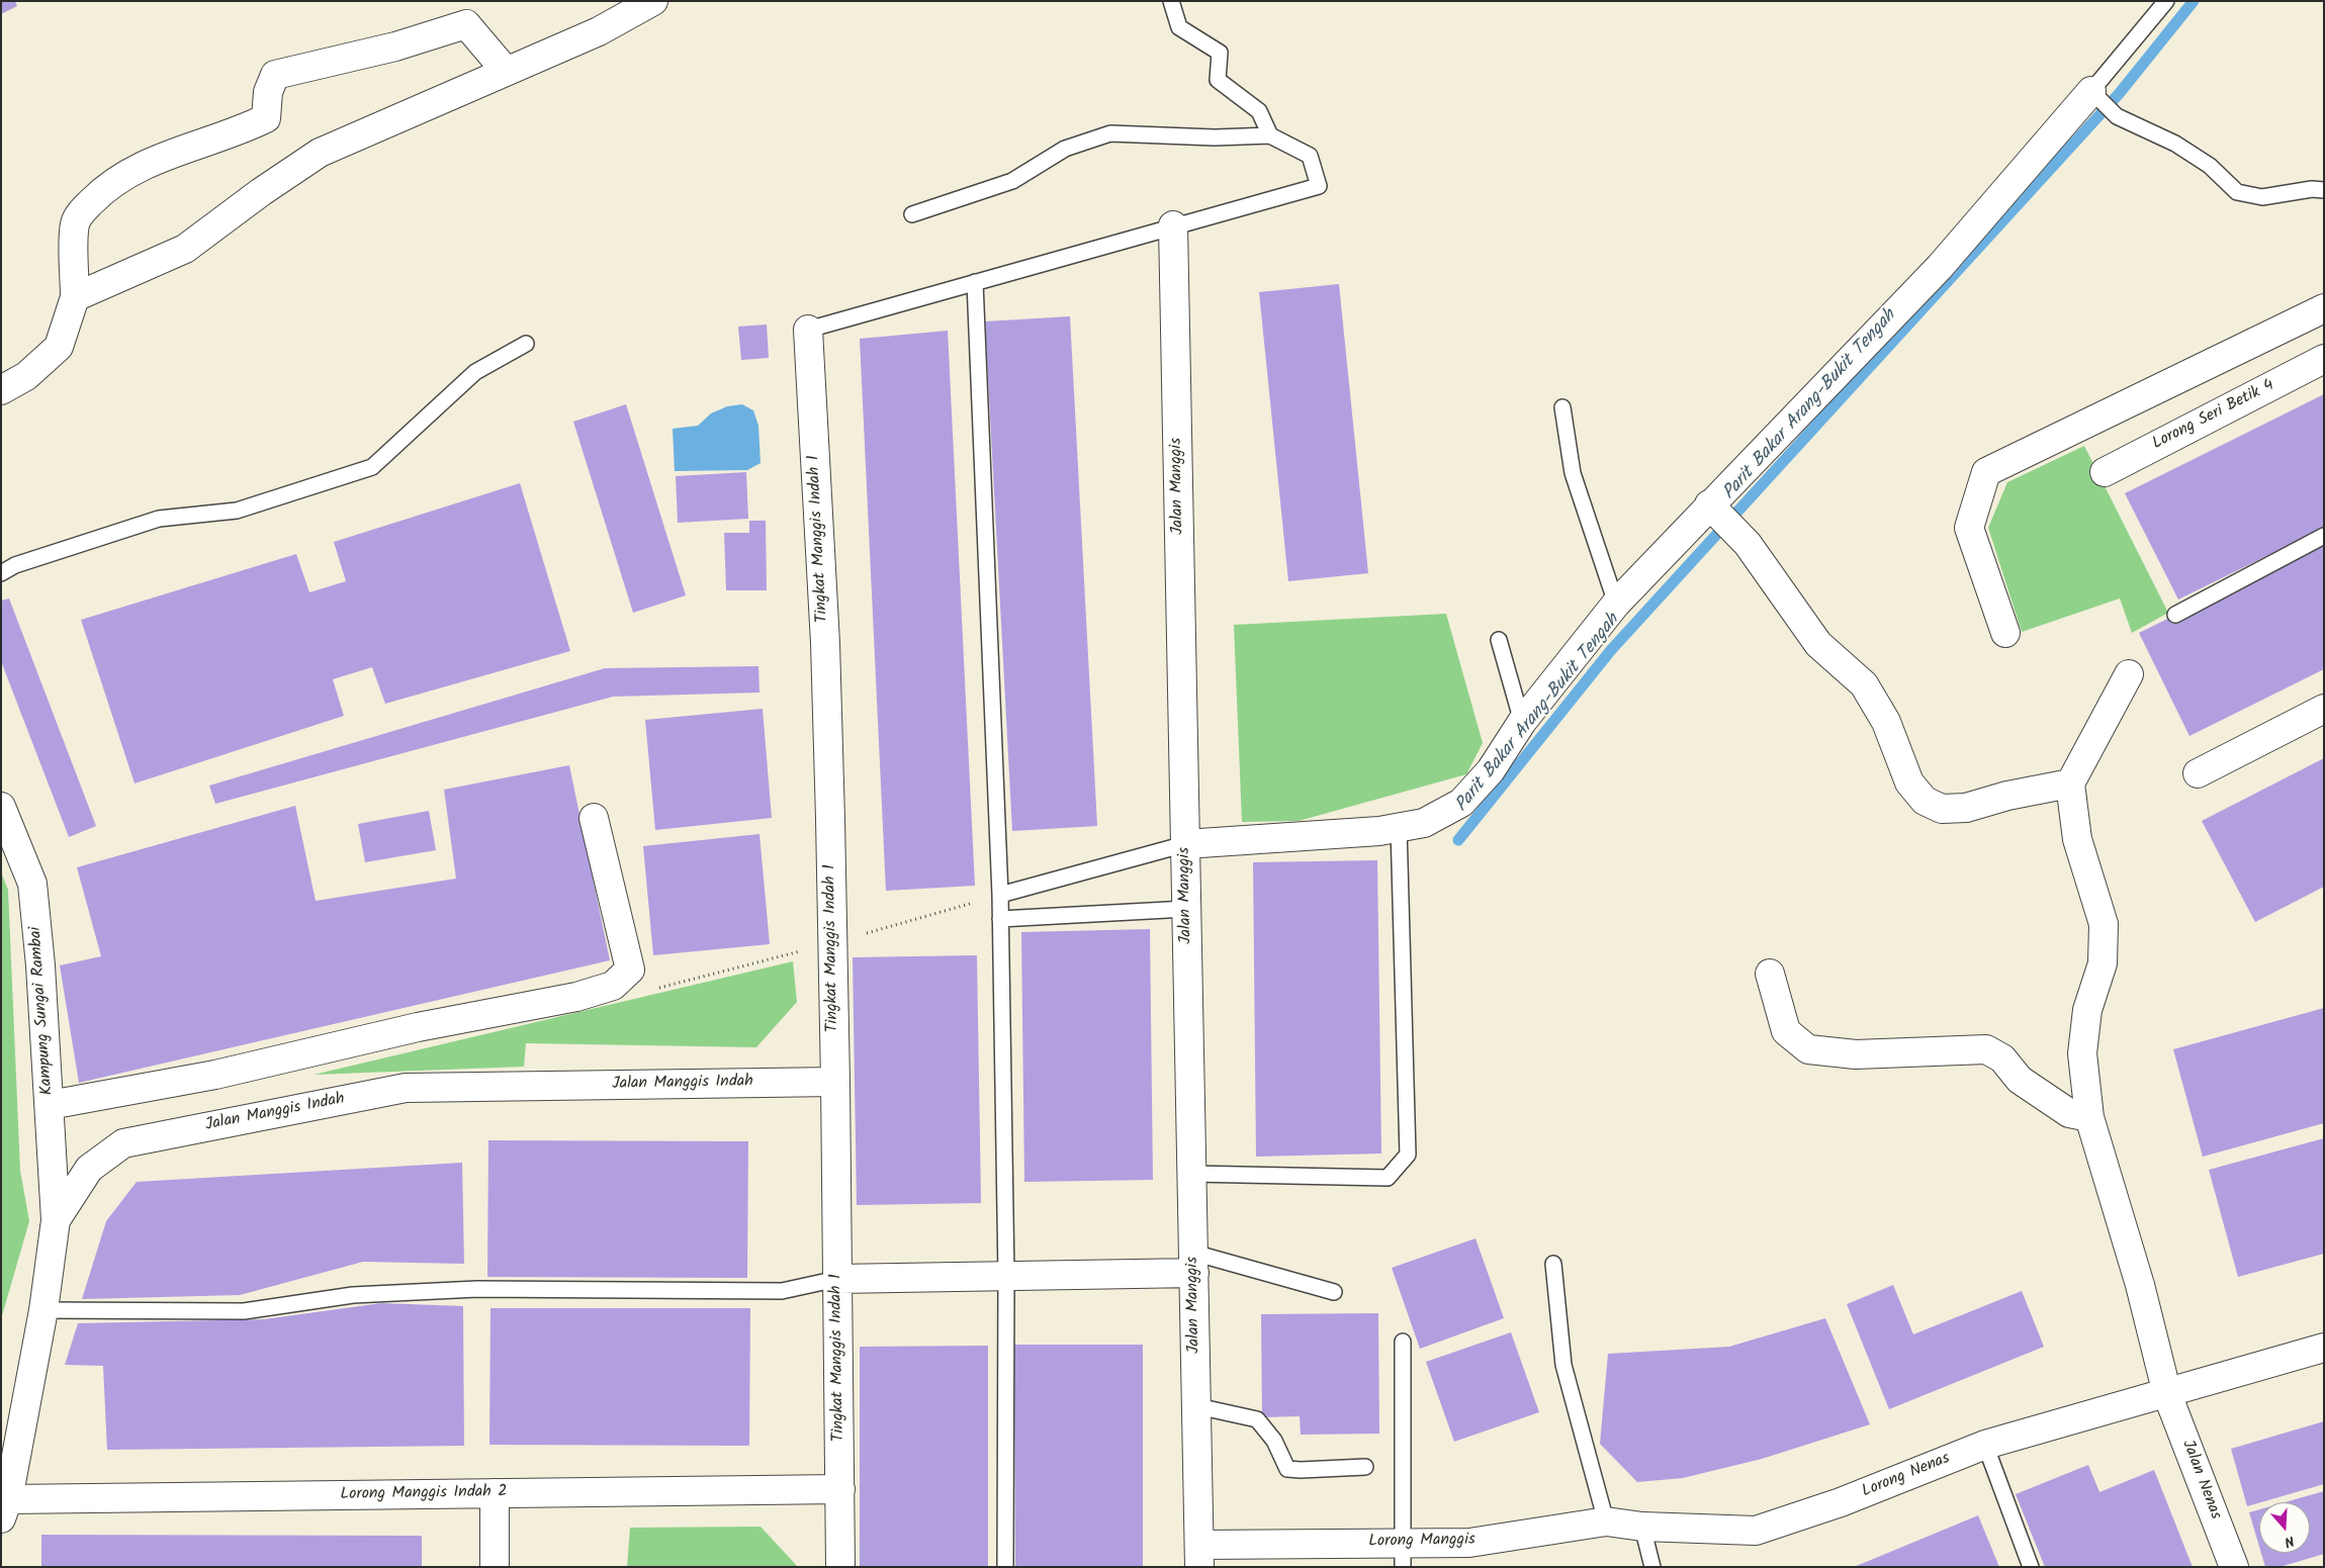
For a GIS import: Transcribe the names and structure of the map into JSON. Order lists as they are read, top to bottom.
{
  "streets": {
    "street": [
      "Lorong Seri Betik 4",
      "Jalan Manggis",
      "Tingkat Manggis Indah 1",
      "Kampung Sungai Rambai",
      "Jalan Manggis Indah",
      "Lorong Nenas",
      "Jalan Nenas",
      "Lorong Manggis Indah 2",
      "Lorong Manggis"
    ]
  },
  "crossings": [
    ["Jalan Manggis", "Lorong Manggis"],
    ["Tingkat Manggis Indah 1", "Jalan Manggis Indah"],
    ["Tingkat Manggis Indah 1", "Lorong Manggis Indah 2"],
    ["Kampung Sungai Rambai", "Jalan Manggis Indah"],
    ["Jalan Manggis Indah", "Lorong Manggis Indah 2"],
    ["Lorong Nenas", "Jalan Nenas"],
    ["Lorong Nenas", "Lorong Manggis"]
  ],
  "water": ["Parit Bakar Arang-Bukit Tengah"],
  "north": "bottom"
}
